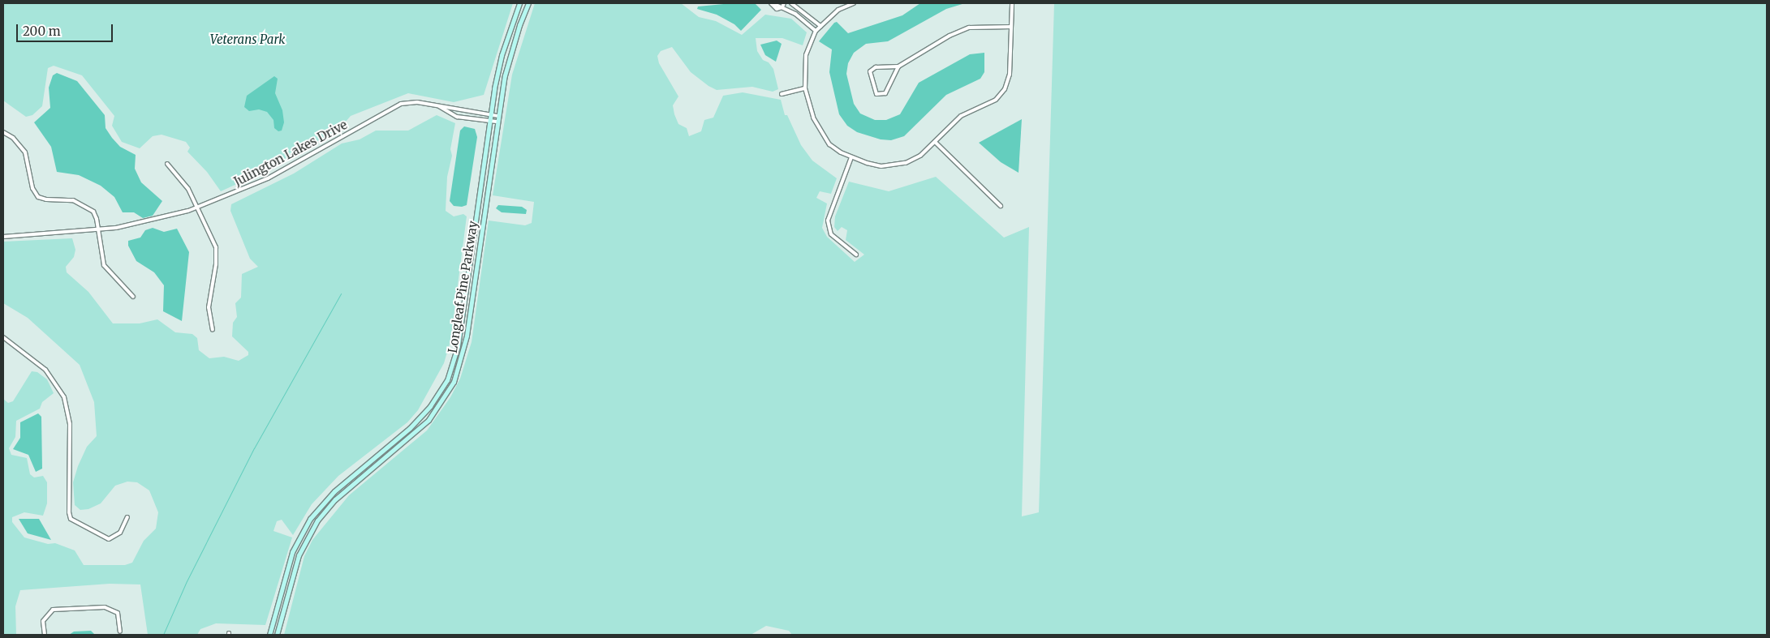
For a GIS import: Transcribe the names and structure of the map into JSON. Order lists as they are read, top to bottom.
{
  "streets": {
    "main road": ["Longleaf Pine Parkway"],
    "street": ["Julington Lakes Drive"]
  },
  "crossings": [
    ["Julington Lakes Drive", "Longleaf Pine Parkway"]
  ],
  "parks": ["Veterans Park"],
  "scale_bar": "200 m"
}
